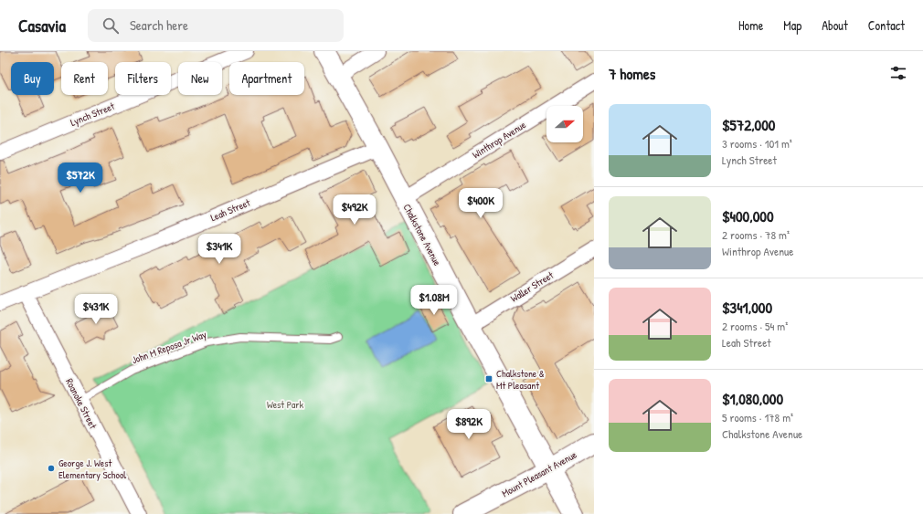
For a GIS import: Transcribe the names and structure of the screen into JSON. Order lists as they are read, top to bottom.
{
  "streets": {
    "main road": ["Chalkstone Avenue", "Mount Pleasant Avenue"],
    "street": [
      "Lynch Street",
      "Winthrop Avenue",
      "Leah Street",
      "Waller Street",
      "Roanoke Street"
    ],
    "lane": ["John M Reposa Jr Way"]
  },
  "crossings": [
    ["Winthrop Avenue", "Chalkstone Avenue"],
    ["Leah Street", "Chalkstone Avenue"],
    ["Leah Street", "Roanoke Street"],
    ["Chalkstone Avenue", "Waller Street"],
    ["Chalkstone Avenue", "Mount Pleasant Avenue"],
    ["John M Reposa Jr Way", "Roanoke Street"]
  ],
  "parks": ["West Park"],
  "places": {
    "transit": ["Chalkstone & Mt Pleasant"],
    "other": ["George J. West Elementary School"]
  },
  "north": "right",
  "page": {
    "header": "Casavia",
    "search": "Search here",
    "nav": [
      "Home",
      "Map",
      "About",
      "Contact"
    ],
    "heading": "7 homes",
    "chip": [
      "Buy",
      "Rent",
      "Filters",
      "New",
      "Apartment"
    ],
    "list": [
      {
        "name": "$572,000",
        "note": "3 rooms · 101 m² · Lynch Street"
      },
      {
        "name": "$400,000",
        "note": "2 rooms · 78 m² · Winthrop Avenue"
      },
      {
        "name": "$341,000",
        "note": "2 rooms · 54 m² · Leah Street"
      },
      {
        "name": "$1,080,000",
        "note": "5 rooms · 178 m² · Chalkstone Avenue"
      }
    ],
    "price": [
      "$572K",
      "$400K",
      "$492K",
      "$341K",
      "$1.08M",
      "$431K",
      "$892K"
    ]
  }
}
